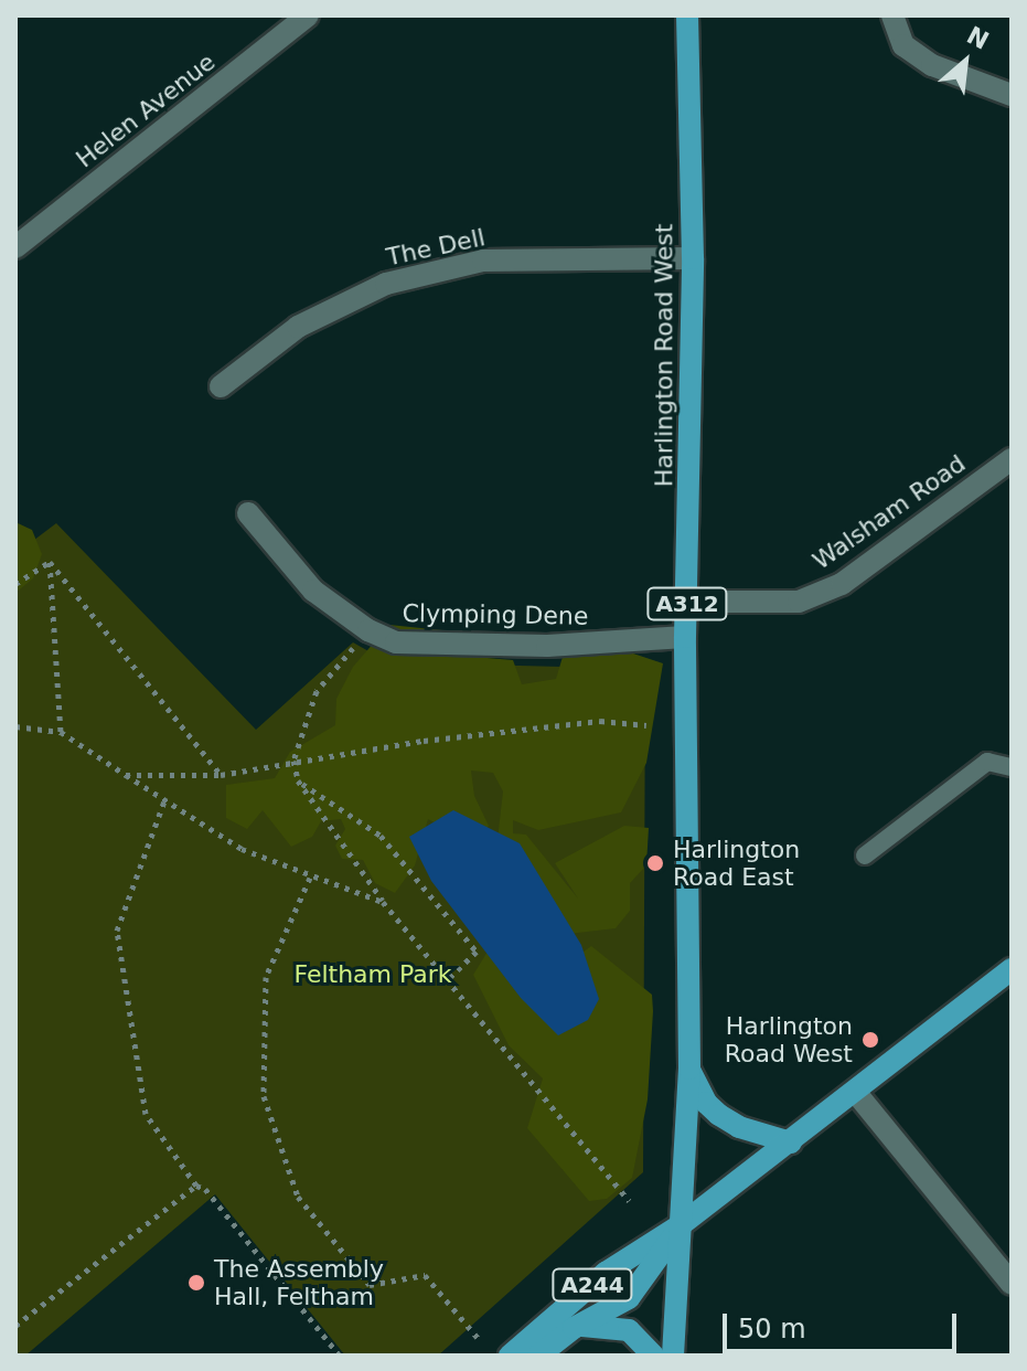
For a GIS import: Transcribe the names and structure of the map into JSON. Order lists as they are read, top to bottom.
{
  "streets": {
    "main road": ["Harlington Road West", "A312", "A244"],
    "street": [
      "Helen Avenue",
      "The Dell",
      "Walsham Road",
      "Clymping Dene"
    ]
  },
  "crossings": [
    ["The Dell", "Harlington Road West"],
    ["Harlington Road West", "Walsham Road"],
    ["Harlington Road West", "A312"],
    ["Harlington Road West", "Clymping Dene"],
    ["Harlington Road West", "A244"],
    ["A312", "A244"]
  ],
  "parks": ["Feltham Park"],
  "places": ["Harlington Road East", "Harlington Road West", "The Assembly Hall, Feltham"],
  "scale_bar": "50 m",
  "north": "top right"
}
